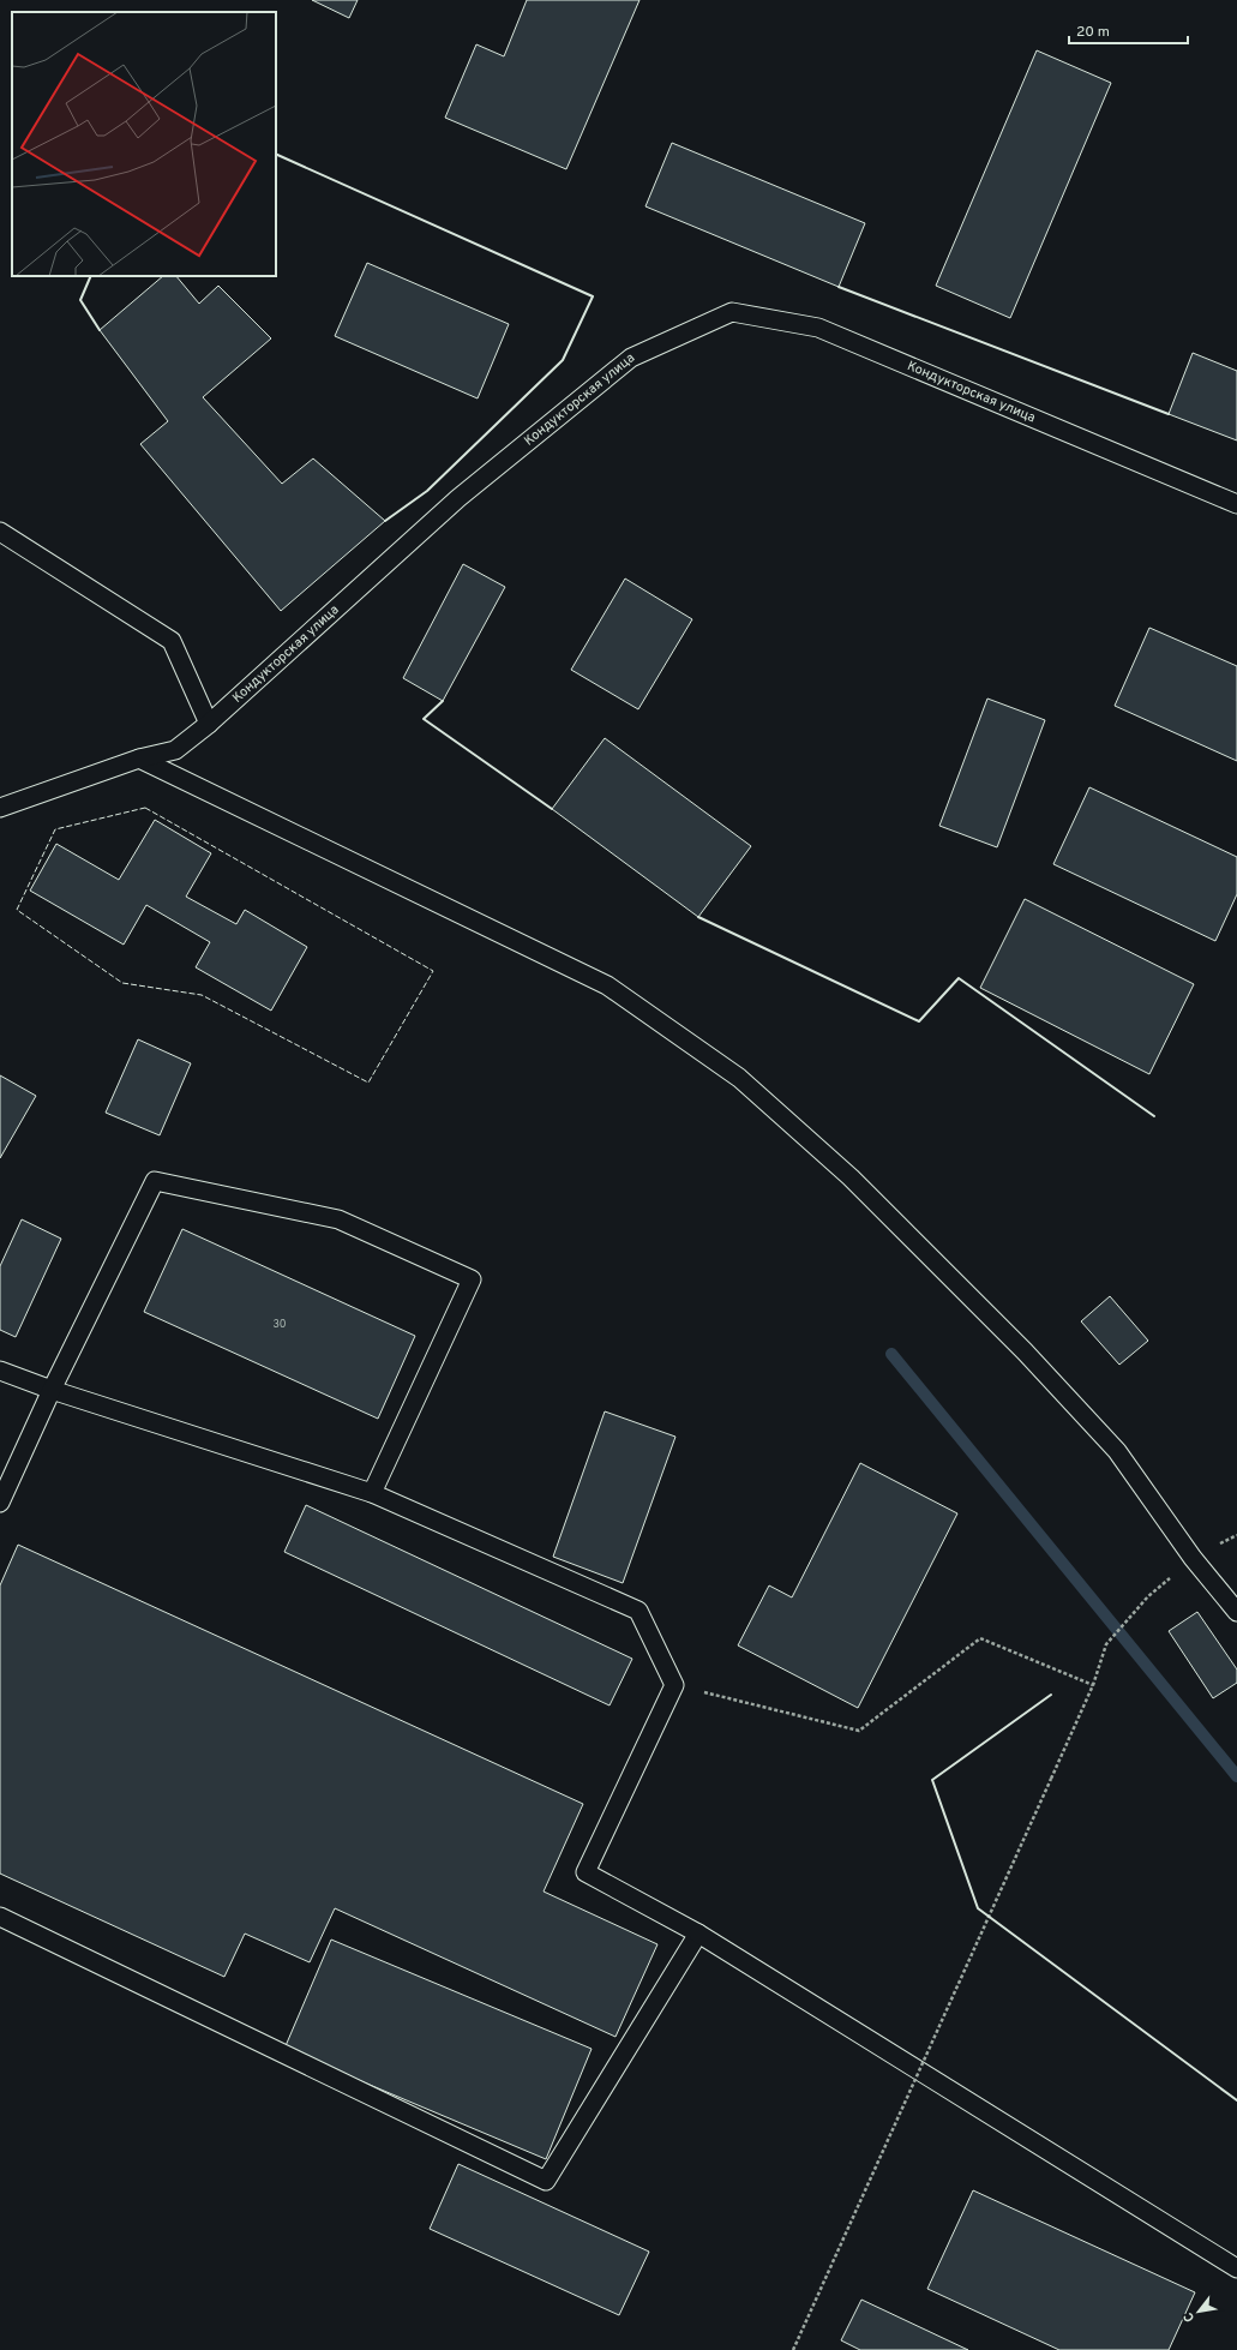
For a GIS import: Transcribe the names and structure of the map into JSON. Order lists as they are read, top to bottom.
{
  "streets": {
    "lane": ["Кондукторская улица"]
  },
  "house_numbers": ["30"],
  "scale_bar": "20 m",
  "north": "bottom left"
}
